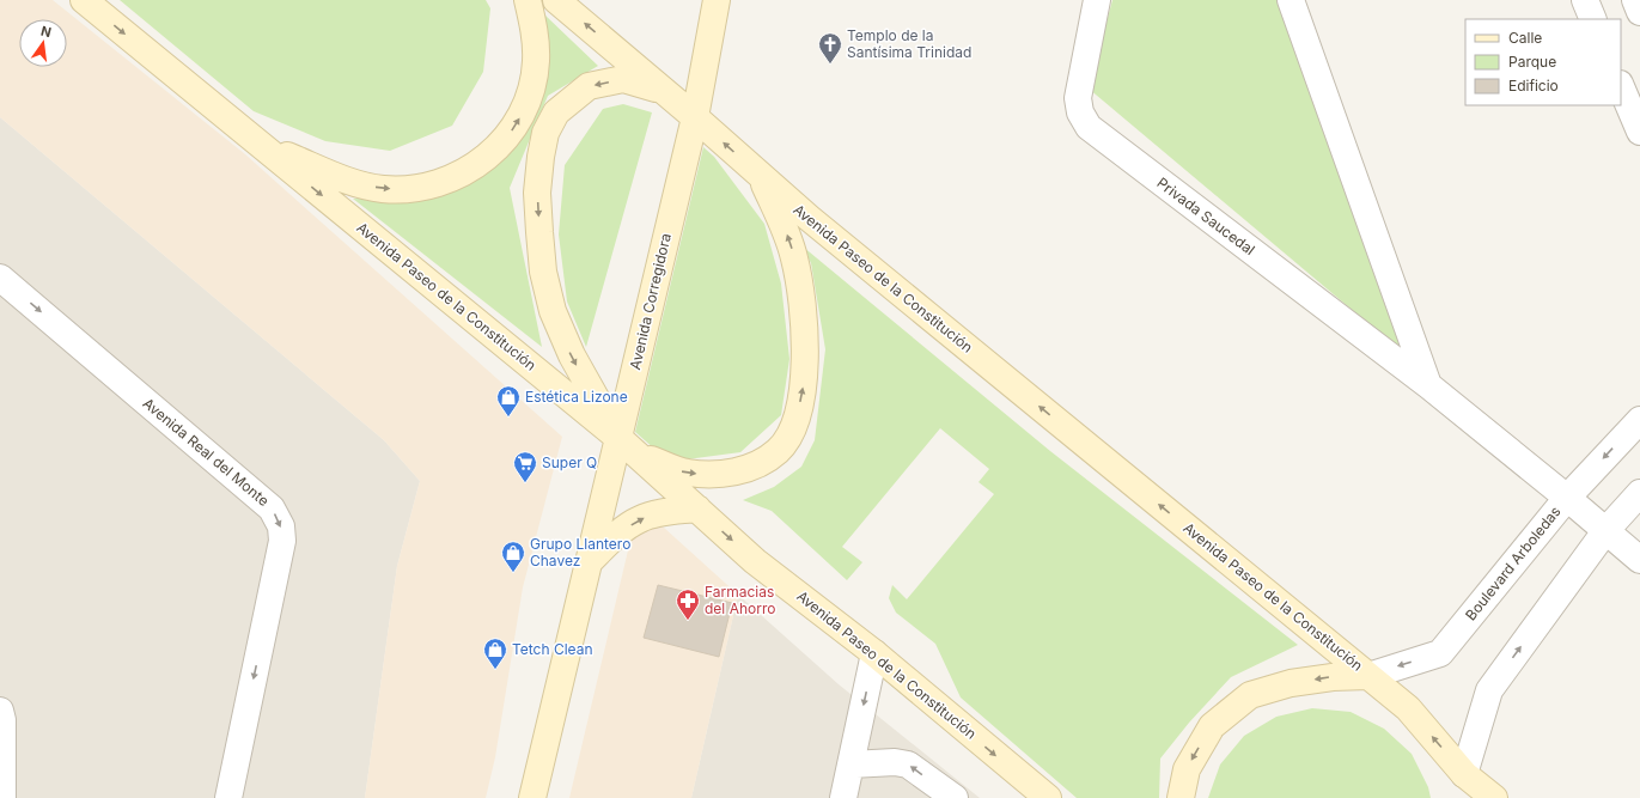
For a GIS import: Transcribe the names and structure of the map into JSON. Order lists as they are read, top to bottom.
{
  "streets": {
    "street": [
      "Privada Saucedal",
      "Avenida Paseo de la Constitución",
      "Avenida Corregidora",
      "Avenida Real del Monte",
      "Boulevard Arboledas"
    ]
  },
  "crossings": [
    ["Privada Saucedal", "Boulevard Arboledas"],
    ["Avenida Paseo de la Constitución", "Avenida Corregidora"],
    ["Avenida Paseo de la Constitución", "Boulevard Arboledas"]
  ],
  "one_way": ["Avenida Real del Monte"],
  "places": {
    "church": ["Templo de la Santísima Trinidad"],
    "shop": ["Estética Lizone", "Grupo Llantero Chavez", "Tetch Clean"],
    "supermarket": ["Super Q"],
    "pharmacy": ["Farmacias del Ahorro"]
  },
  "legend": ["Calle", "Parque", "Edificio"],
  "north": "top"
}
